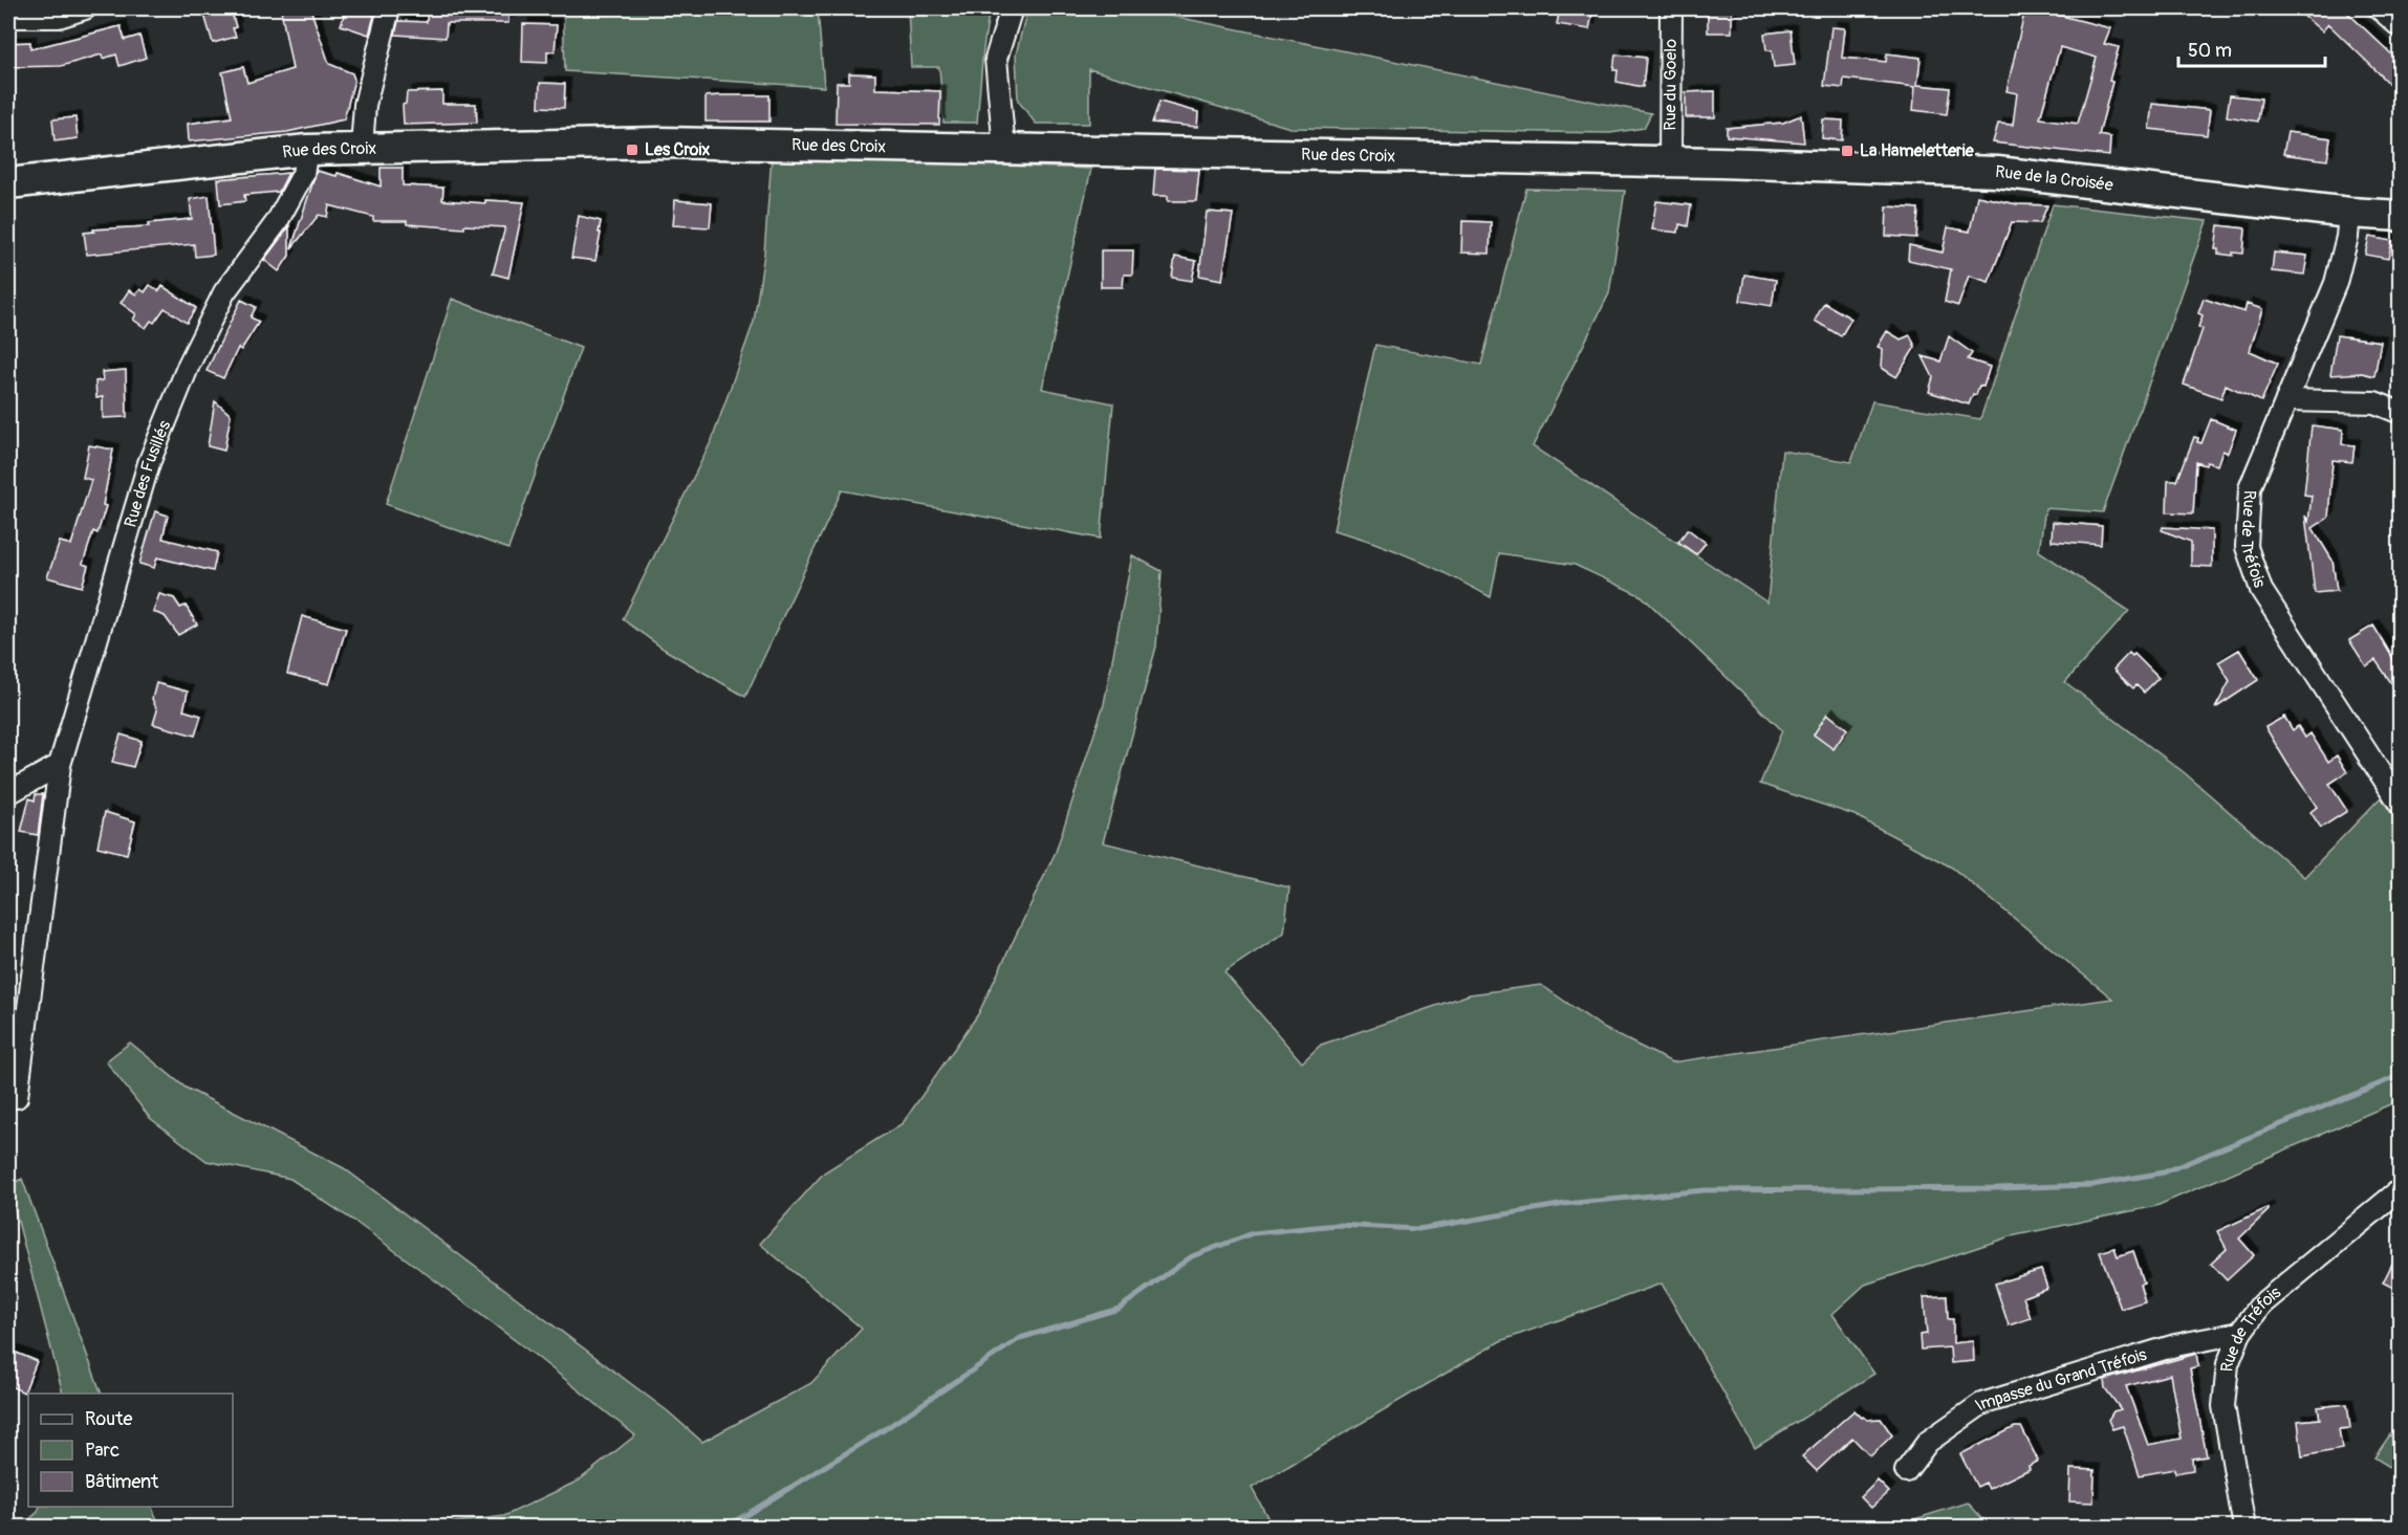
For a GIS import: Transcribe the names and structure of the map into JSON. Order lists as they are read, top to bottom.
{
  "streets": {
    "main road": ["Rue des Croix", "Rue de la Croisée"],
    "street": [
      "Rue du Goelo",
      "Rue des Fusillés",
      "Rue de Tréfois",
      "Impasse du Grand Tréfois"
    ]
  },
  "crossings": [
    ["Rue du Goelo", "Rue des Croix"],
    ["Rue du Goelo", "Rue de la Croisée"],
    ["Rue des Croix", "Rue de la Croisée"],
    ["Rue des Croix", "Rue des Fusillés"],
    ["Rue de la Croisée", "Rue de Tréfois"],
    ["Rue de Tréfois", "Impasse du Grand Tréfois"]
  ],
  "places": {
    "transit": ["Les Croix", "La Hameletterie"]
  },
  "legend": ["Route", "Parc", "Bâtiment"],
  "scale_bar": "50 m"
}
